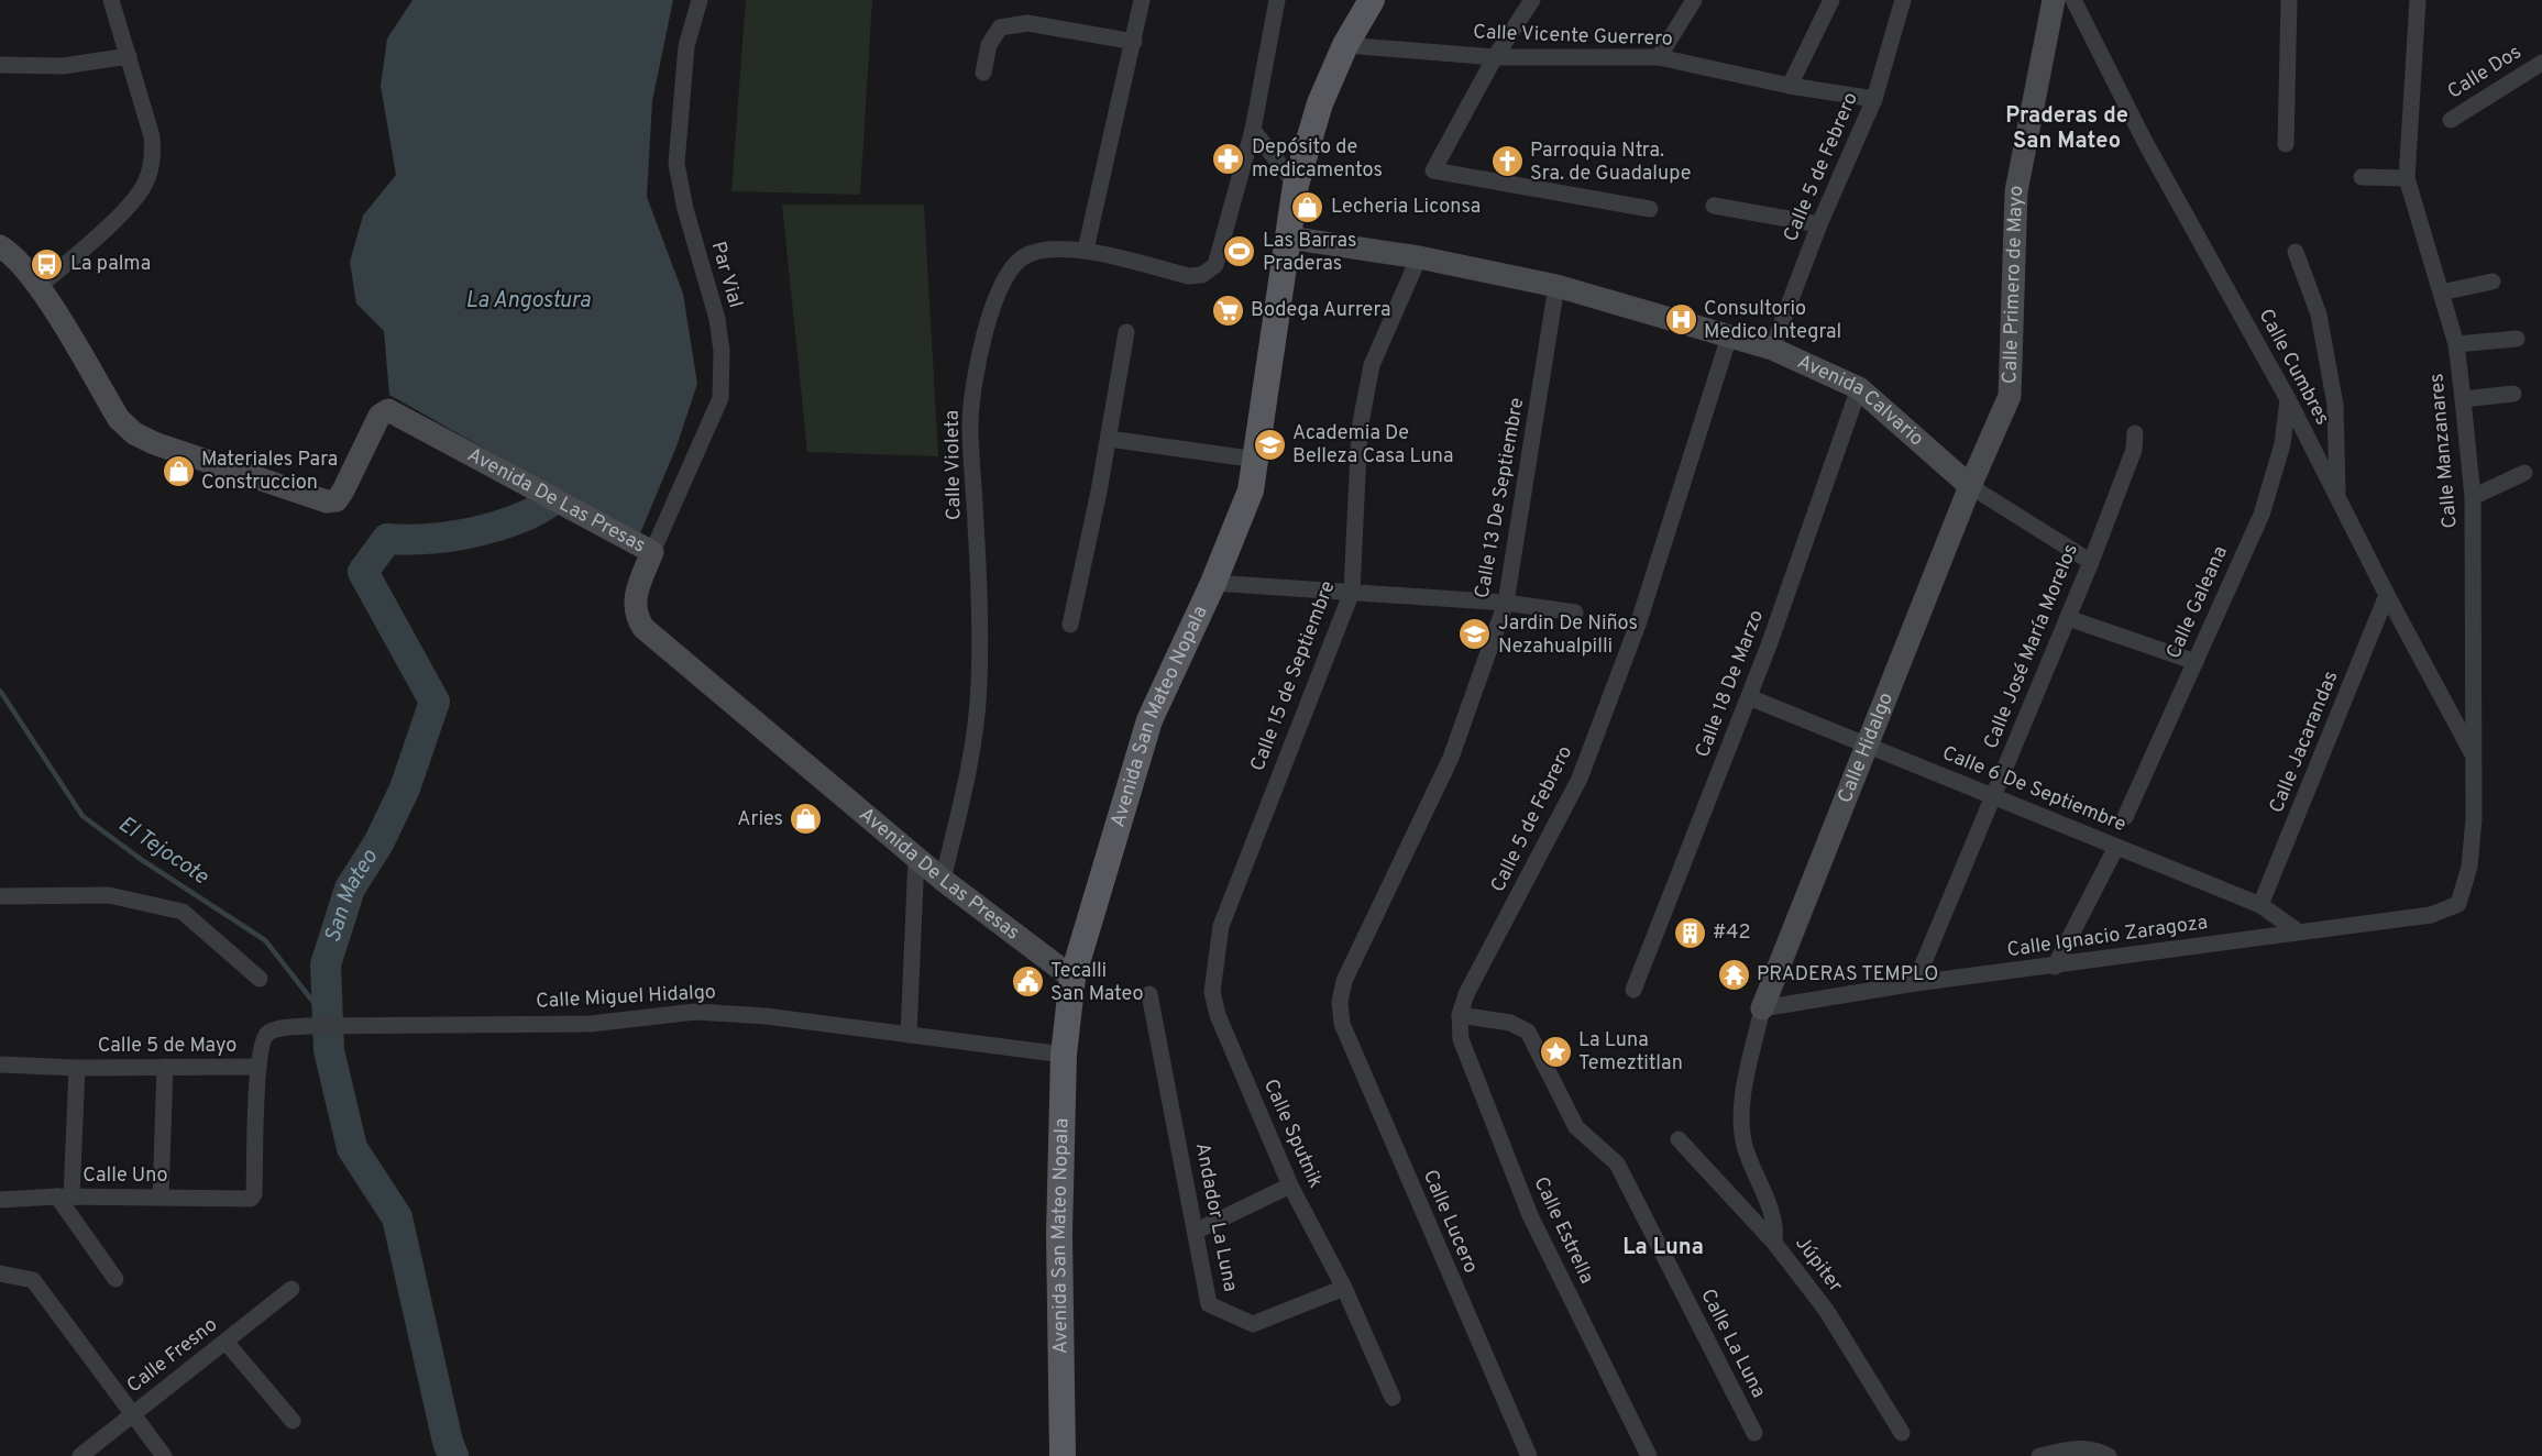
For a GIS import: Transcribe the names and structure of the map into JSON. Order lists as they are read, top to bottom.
{
  "streets": {
    "main road": ["Avenida San Mateo Nopala"],
    "street": [
      "Calle Vicente Guerrero",
      "Calle Dos",
      "Calle 5 de Febrero",
      "Par Vial",
      "Calle Primero de Mayo",
      "Calle Cumbres",
      "Avenida Calvario",
      "Calle Manzanares",
      "Calle Violeta",
      "Calle 13 De Septiembre",
      "Avenida De Las Presas",
      "Calle Galeana",
      "Calle José María Morelos",
      "Calle 15 de Septiembre",
      "Calle 18 De Marzo",
      "Calle Jacarandas",
      "Calle Hidalgo",
      "Calle 6 De Septiembre",
      "Calle Ignacio Zaragoza",
      "Calle Miguel Hidalgo",
      "Calle 5 de Mayo",
      "Calle Sputnik",
      "Calle Uno",
      "Andador La Luna",
      "Calle Lucero",
      "Calle Estrella",
      "Júpiter",
      "Calle La Luna",
      "Calle Fresno"
    ]
  },
  "crossings": [
    ["Calle Vicente Guerrero", "Calle 5 de Febrero"],
    ["Calle Vicente Guerrero", "Avenida San Mateo Nopala"],
    ["Calle 5 de Febrero", "Avenida Calvario"],
    ["Calle 5 de Febrero", "Calle Estrella"],
    ["Calle 5 de Febrero", "Calle La Luna"],
    ["Par Vial", "Avenida De Las Presas"],
    ["Calle Primero de Mayo", "Avenida Calvario"],
    ["Calle Primero de Mayo", "Calle Hidalgo"],
    ["Calle Cumbres", "Calle Manzanares"],
    ["Calle Cumbres", "Calle Galeana"],
    ["Calle Cumbres", "Calle Jacarandas"],
    ["Avenida Calvario", "Calle 13 De Septiembre"],
    ["Avenida Calvario", "Calle José María Morelos"],
    ["Avenida Calvario", "Calle 15 de Septiembre"],
    ["Avenida Calvario", "Calle 18 De Marzo"],
    ["Avenida Calvario", "Avenida San Mateo Nopala"],
    ["Avenida Calvario", "Calle Hidalgo"],
    ["Calle Manzanares", "Calle Ignacio Zaragoza"],
    ["Calle Violeta", "Avenida De Las Presas"],
    ["Calle 13 De Septiembre", "Calle Lucero"],
    ["Avenida De Las Presas", "Avenida San Mateo Nopala"],
    ["Calle José María Morelos", "Calle 6 De Septiembre"],
    ["Calle José María Morelos", "Calle Ignacio Zaragoza"],
    ["Calle 15 de Septiembre", "Calle Sputnik"],
    ["Calle 18 De Marzo", "Calle 6 De Septiembre"],
    ["Avenida San Mateo Nopala", "Calle Miguel Hidalgo"],
    ["Calle Jacarandas", "Calle 6 De Septiembre"],
    ["Calle Hidalgo", "Calle 6 De Septiembre"],
    ["Calle Hidalgo", "Calle Ignacio Zaragoza"],
    ["Calle 6 De Septiembre", "Calle Ignacio Zaragoza"],
    ["Calle Miguel Hidalgo", "Calle 5 de Mayo"],
    ["Calle 5 de Mayo", "Calle Uno"],
    ["Calle Sputnik", "Andador La Luna"],
    ["Calle Estrella", "Calle La Luna"]
  ],
  "districts": ["Praderas de San Mateo", "La Luna"],
  "water": ["La Angostura", "El Tejocote", "San Mateo"],
  "places": {
    "pharmacy": ["Depósito de medicamentos"],
    "church": ["Parroquia Ntra. Sra. de Guadalupe"],
    "shop": ["Lecheria Liconsa", "Materiales Para Construccion", "Aries"],
    "sports": ["Las Barras Praderas"],
    "bus stop": ["La palma"],
    "supermarket": ["Bodega Aurrera"],
    "hospital": ["Consultorio Medico Integral"],
    "school or university": ["Academia De Belleza Casa Luna", "Jardin De Niños Nezahualpilli"],
    "building": ["#42"],
    "temple": ["PRADERAS TEMPLO"],
    "public building": ["Tecalli San Mateo"],
    "place": ["La Luna Temeztitlan"]
  }
}
